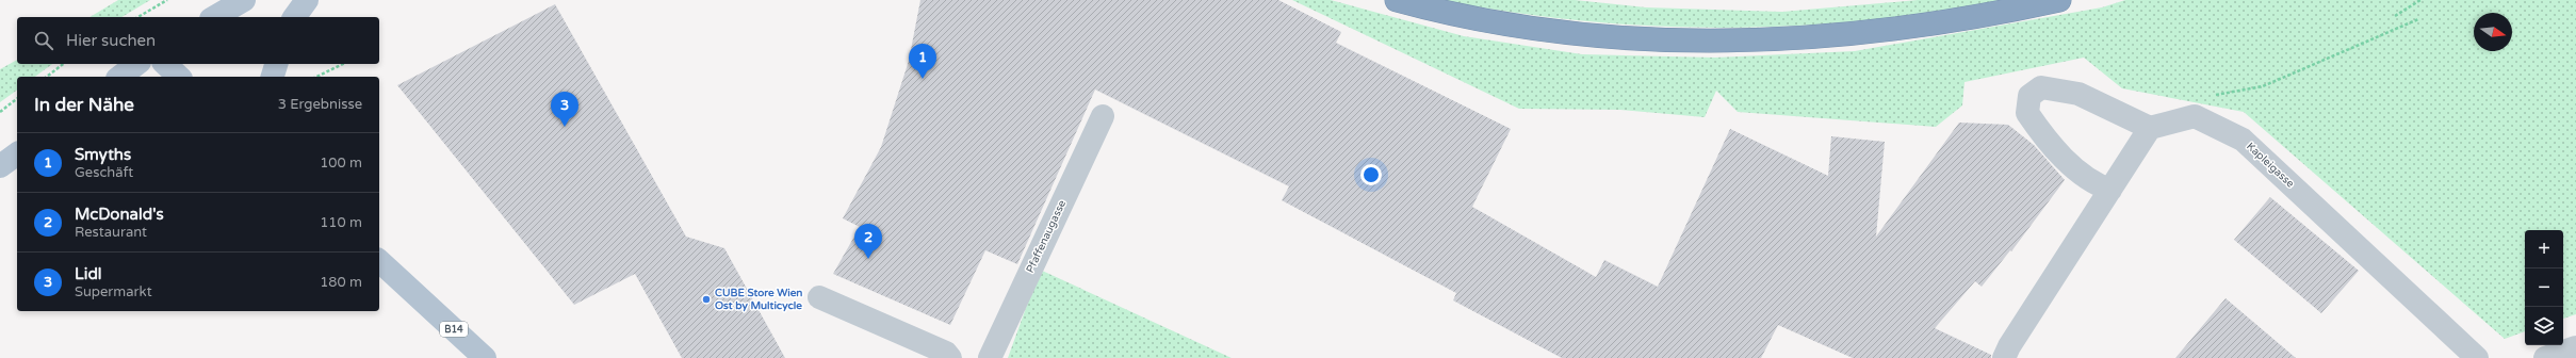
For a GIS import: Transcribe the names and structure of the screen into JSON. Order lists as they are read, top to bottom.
{
  "streets": {
    "main road": ["B14"],
    "street": ["Kapleigasse", "Pfaffenaugasse"]
  },
  "places": ["CUBE Store Wien Ost by Multicycle"],
  "north": "right",
  "page": {
    "search": "Hier suchen",
    "pins": ["1", "3", "2"],
    "heading": ["In der Nähe", "3 Ergebnisse"],
    "list": [
      {
        "mark": "1",
        "name": "Smyths",
        "note": "Geschäft",
        "value": "100 m"
      },
      {
        "mark": "2",
        "name": "McDonald's",
        "note": "Restaurant",
        "value": "110 m"
      },
      {
        "mark": "3",
        "name": "Lidl",
        "note": "Supermarkt",
        "value": "180 m"
      }
    ],
    "map_buttons": ["+", "−"]
  }
}
